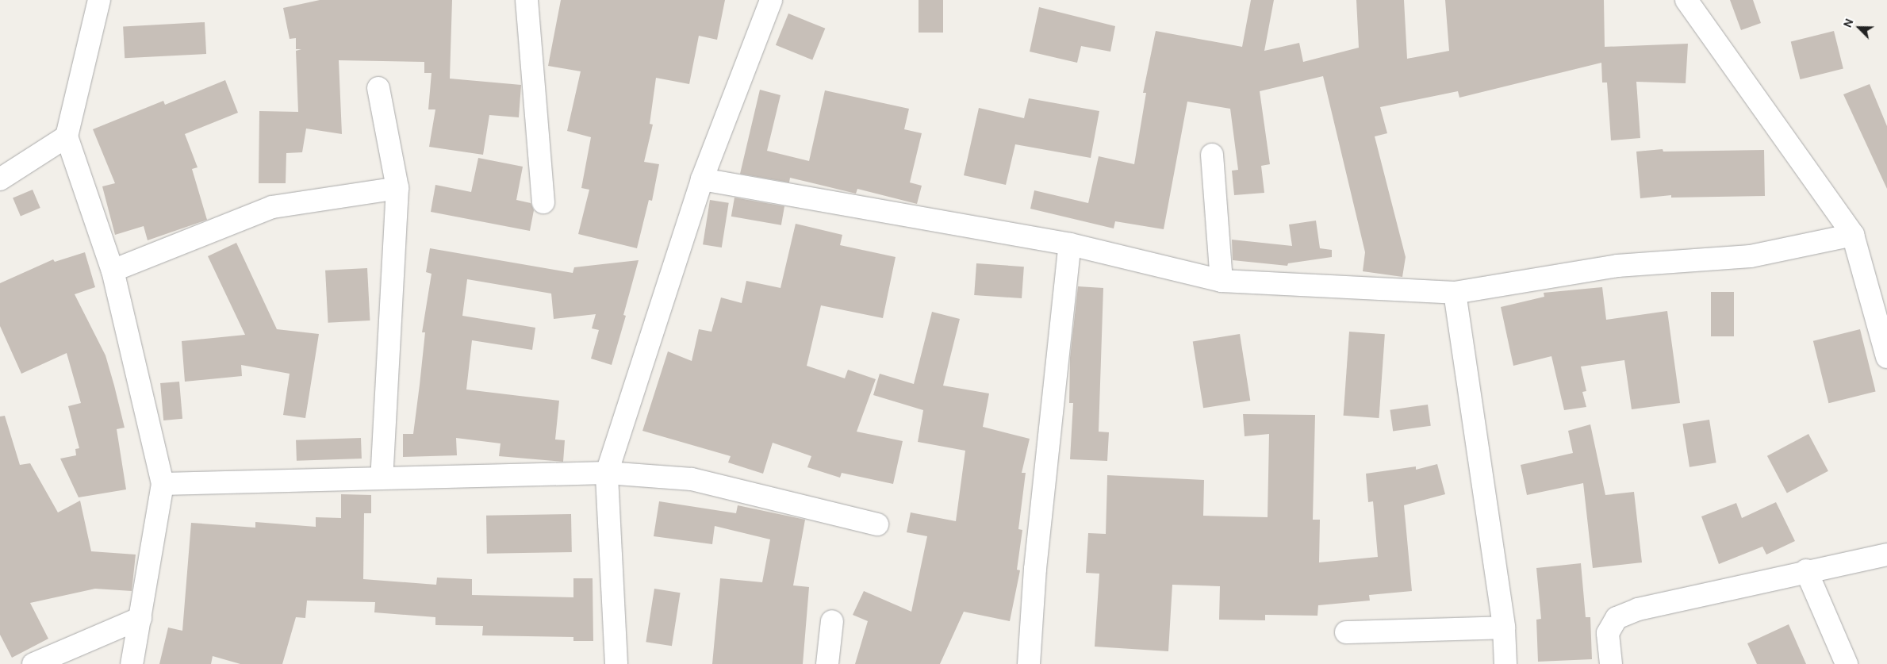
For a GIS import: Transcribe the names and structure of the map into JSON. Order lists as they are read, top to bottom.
{
  "north": "top left"
}
